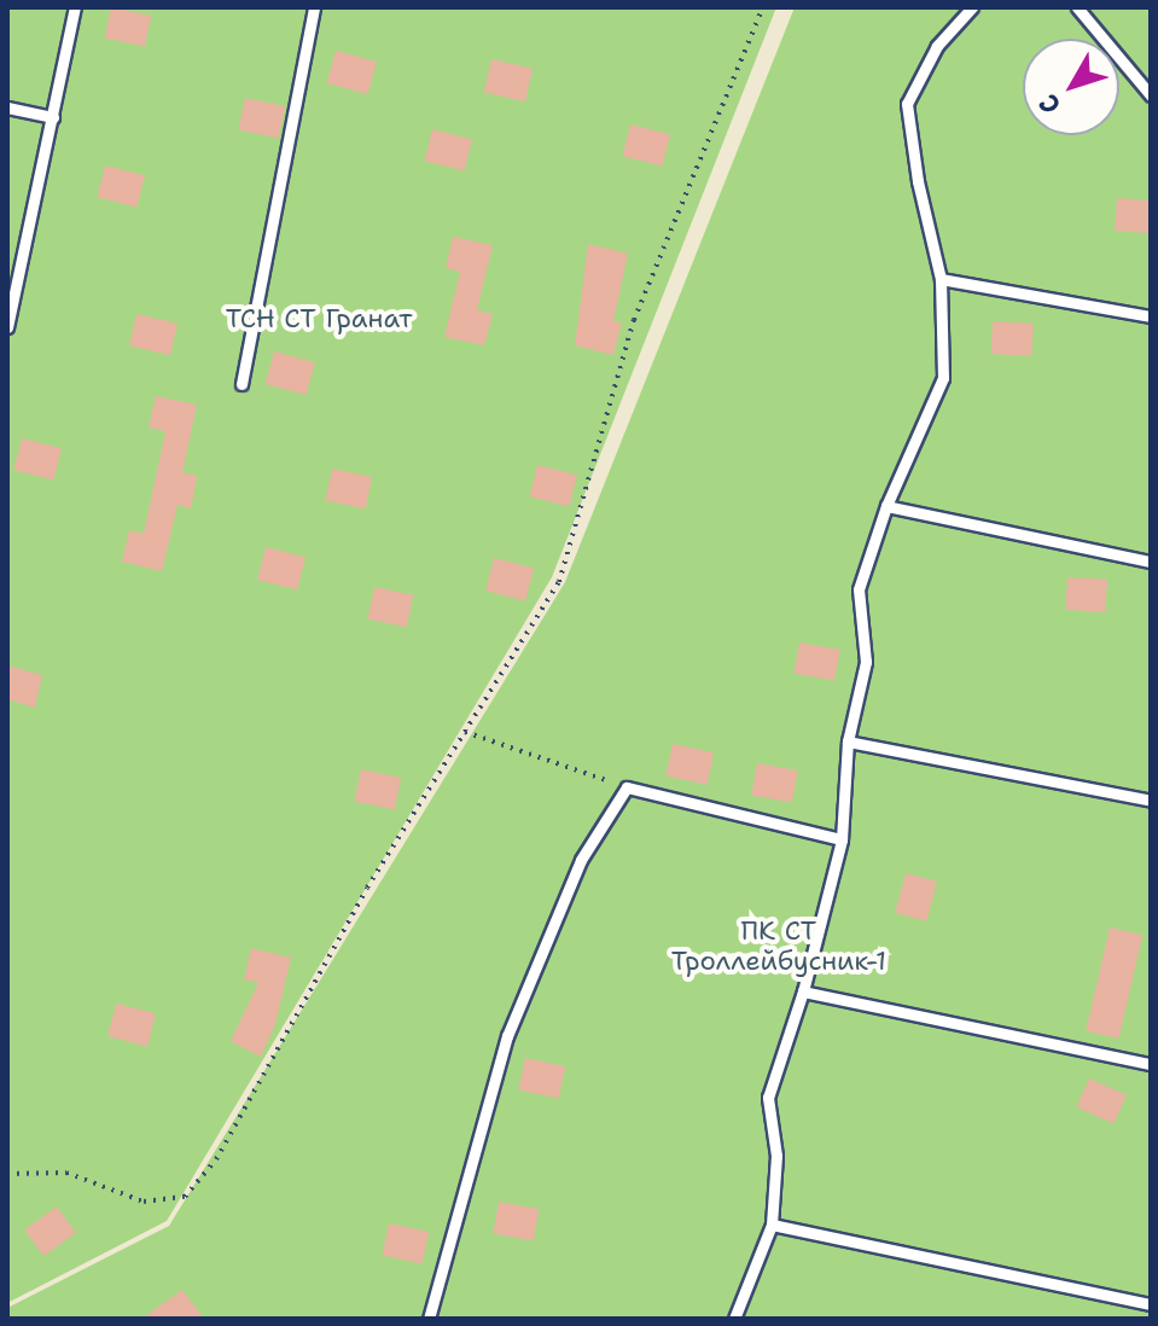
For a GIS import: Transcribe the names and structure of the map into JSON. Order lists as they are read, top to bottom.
{
  "parks": ["ТСН СТ Гранат", "ПК СТ Троллейбусник-1"],
  "north": "bottom left"
}
